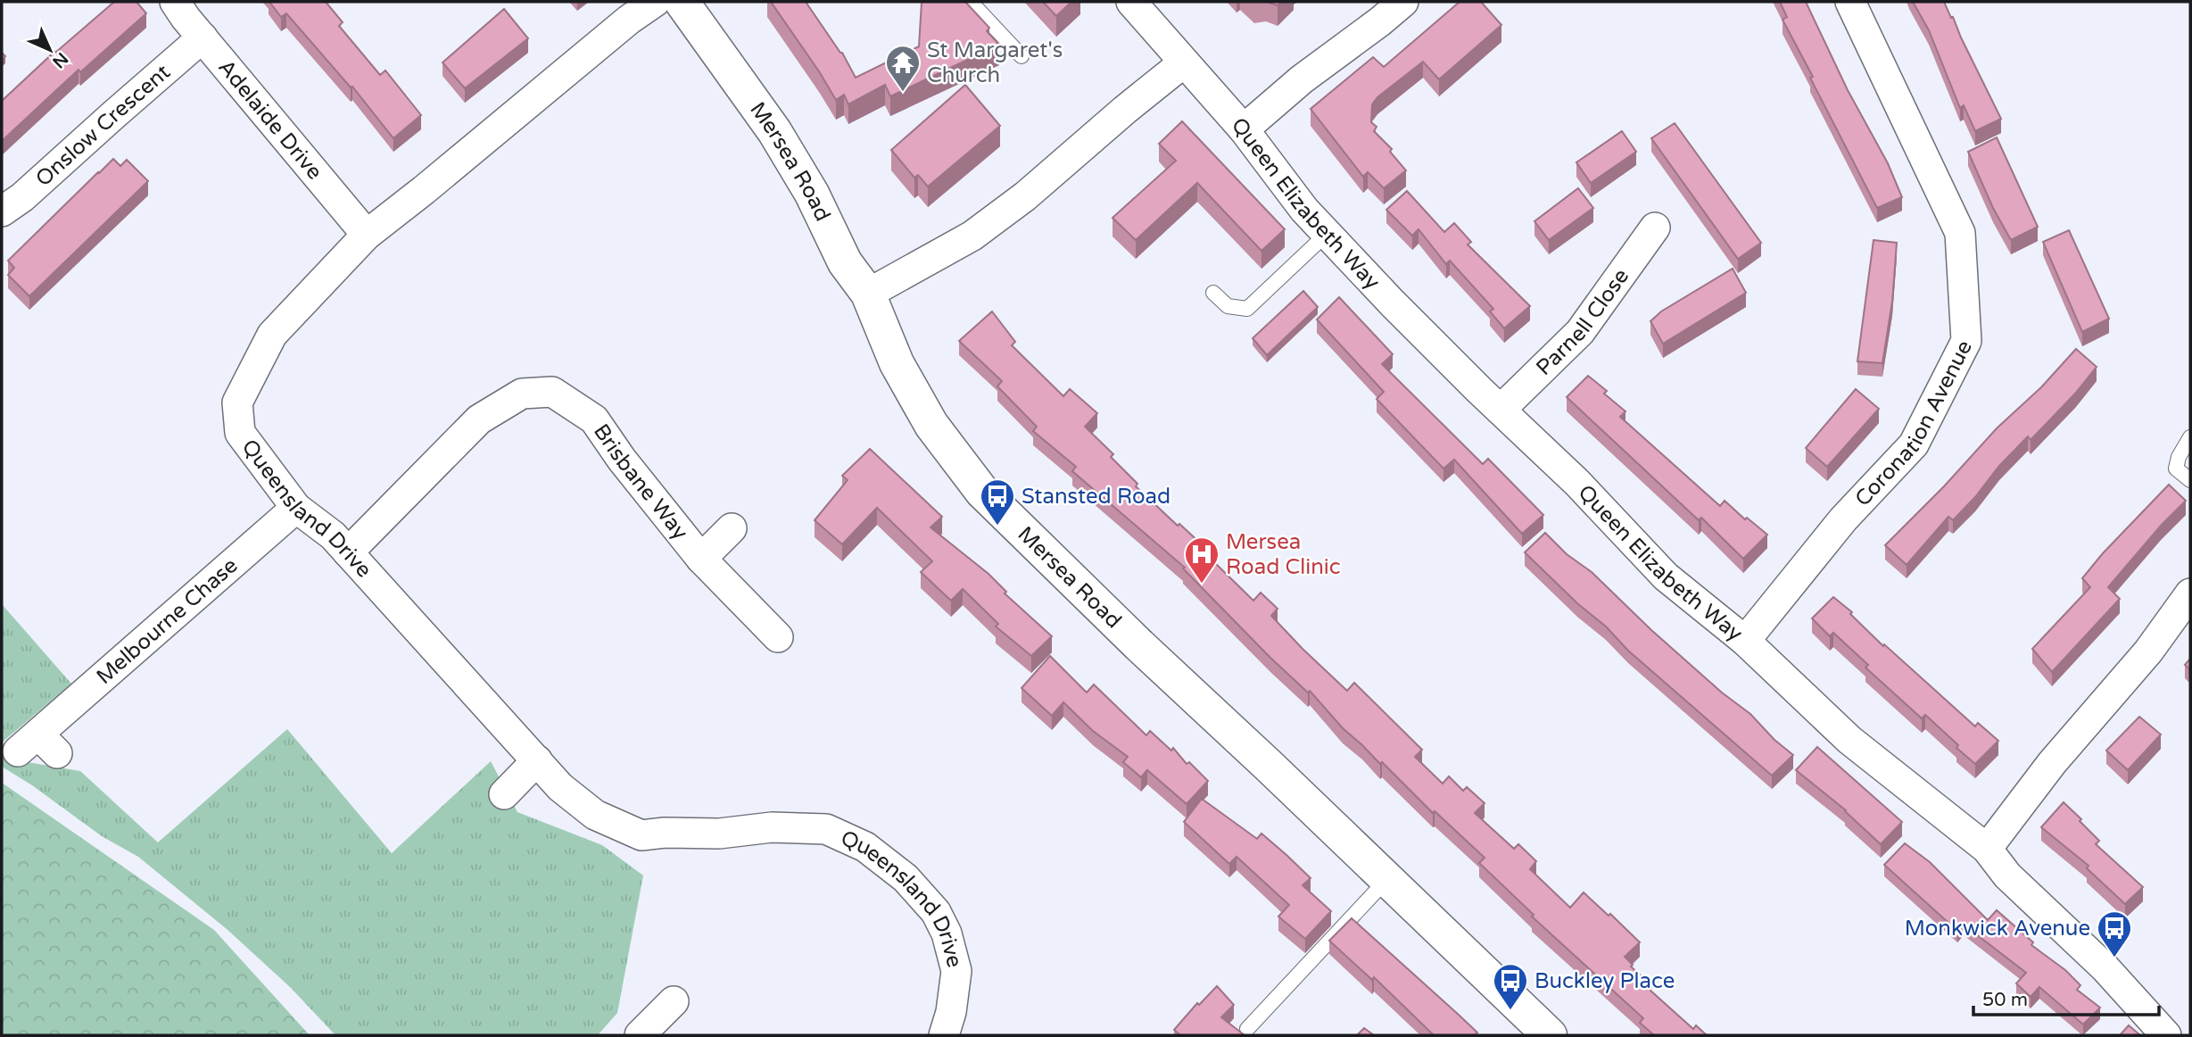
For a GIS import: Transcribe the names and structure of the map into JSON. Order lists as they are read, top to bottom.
{
  "streets": {
    "main road": ["Mersea Road"],
    "street": [
      "Adelaide Drive",
      "Onslow Crescent",
      "Queen Elizabeth Way",
      "Parnell Close",
      "Coronation Avenue",
      "Brisbane Way",
      "Queensland Drive",
      "Melbourne Chase"
    ]
  },
  "crossings": [
    ["Adelaide Drive", "Onslow Crescent"],
    ["Adelaide Drive", "Queensland Drive"],
    ["Queen Elizabeth Way", "Parnell Close"],
    ["Queen Elizabeth Way", "Coronation Avenue"],
    ["Brisbane Way", "Queensland Drive"],
    ["Queensland Drive", "Melbourne Chase"]
  ],
  "places": {
    "temple": ["St Margaret's Church"],
    "bus stop": ["Stansted Road", "Monkwick Avenue", "Buckley Place"],
    "hospital": ["Mersea Road Clinic"]
  },
  "scale_bar": "50 m",
  "north": "bottom right"
}
